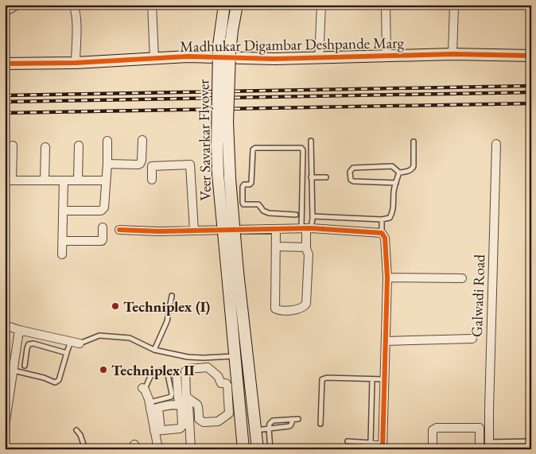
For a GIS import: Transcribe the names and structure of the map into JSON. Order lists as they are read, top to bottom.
{
  "streets": {
    "main road": ["Madhukar Digambar Deshpande Marg", "Veer Savarkar Flyover"],
    "street": ["Galwadi Road"]
  },
  "places": ["Techniplex (I)", "Techniplex II"]
}
